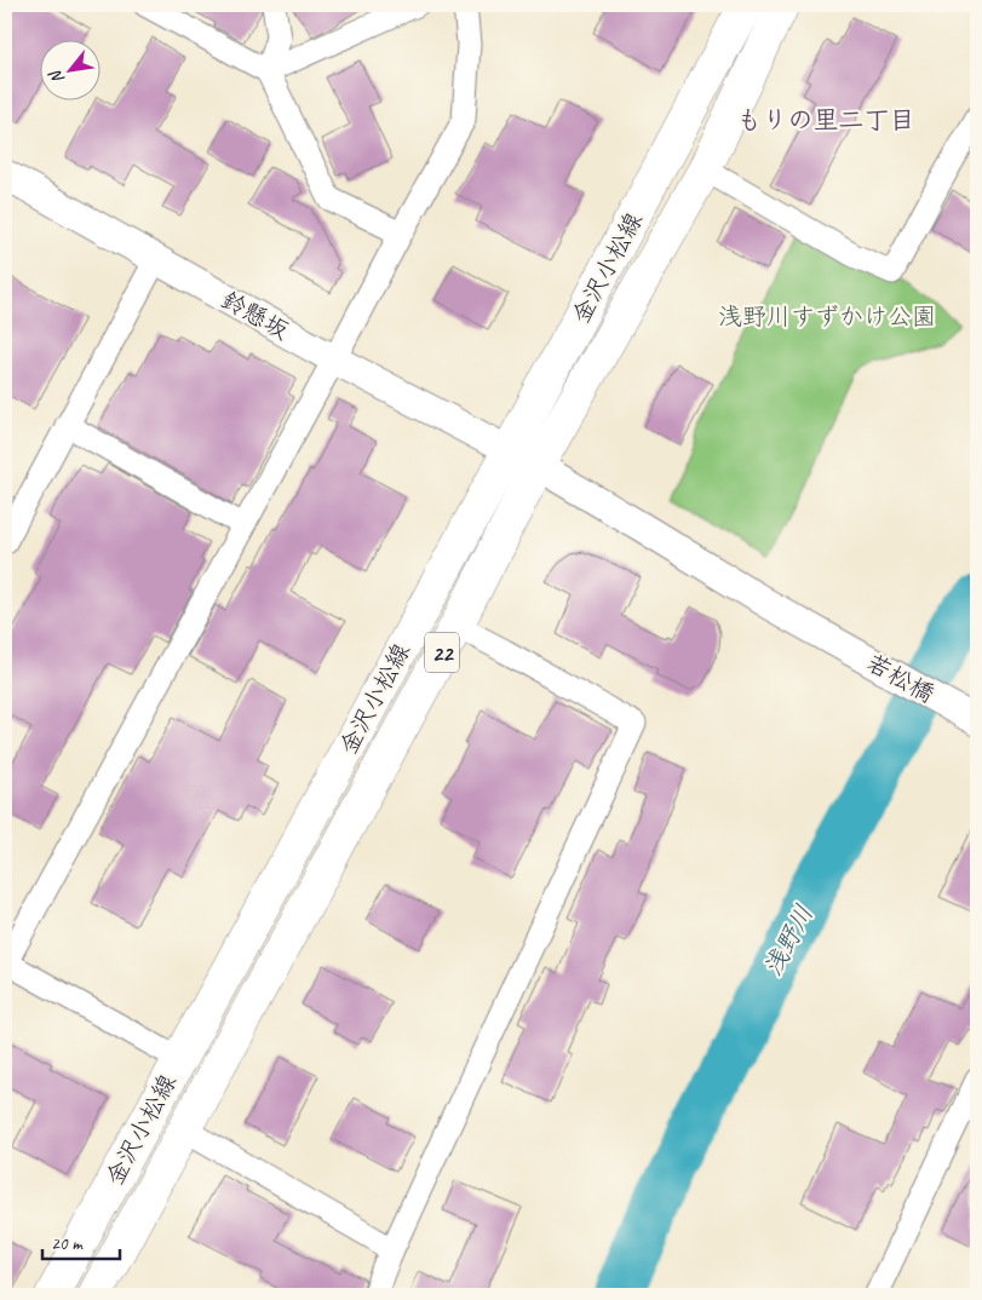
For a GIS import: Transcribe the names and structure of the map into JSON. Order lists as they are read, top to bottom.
{
  "streets": {
    "main road": ["金沢小松線", "22"],
    "street": ["鈴懸坂", "若松橋"]
  },
  "crossings": [
    ["金沢小松線", "鈴懸坂"],
    ["金沢小松線", "若松橋"],
    ["鈴懸坂", "若松橋"]
  ],
  "districts": ["もりの里二丁目"],
  "water": ["浅野川"],
  "parks": ["浅野川すずかけ公園"],
  "scale_bar": "20 m",
  "north": "bottom left"
}
